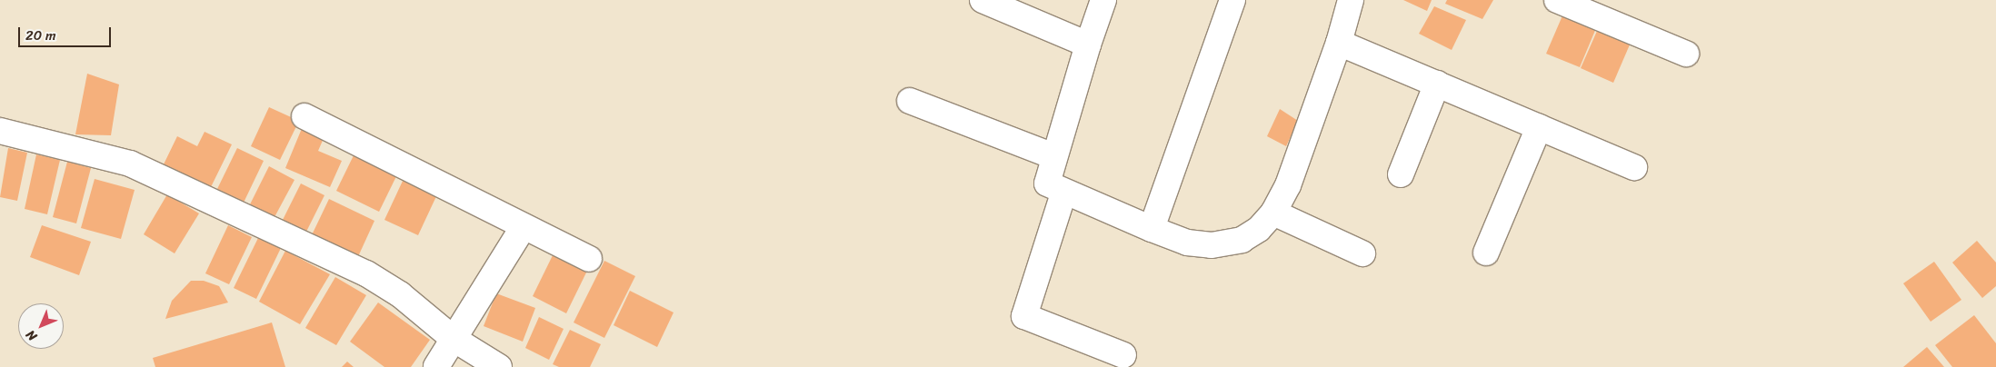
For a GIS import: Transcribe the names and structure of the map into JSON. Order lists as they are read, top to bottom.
{
  "scale_bar": "20 m",
  "north": "bottom left"
}
